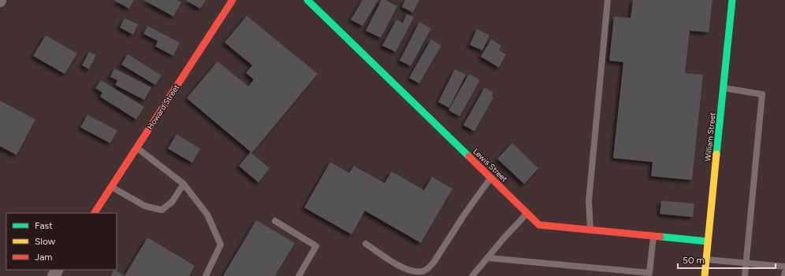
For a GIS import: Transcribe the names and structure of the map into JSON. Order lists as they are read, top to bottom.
{
  "streets": {
    "street": ["Howard Street", "William Street", "Lewis Street"]
  },
  "crossings": [
    ["William Street", "Lewis Street"]
  ],
  "legend": ["Fast", "Slow", "Jam"],
  "scale_bar": "50 m"
}
